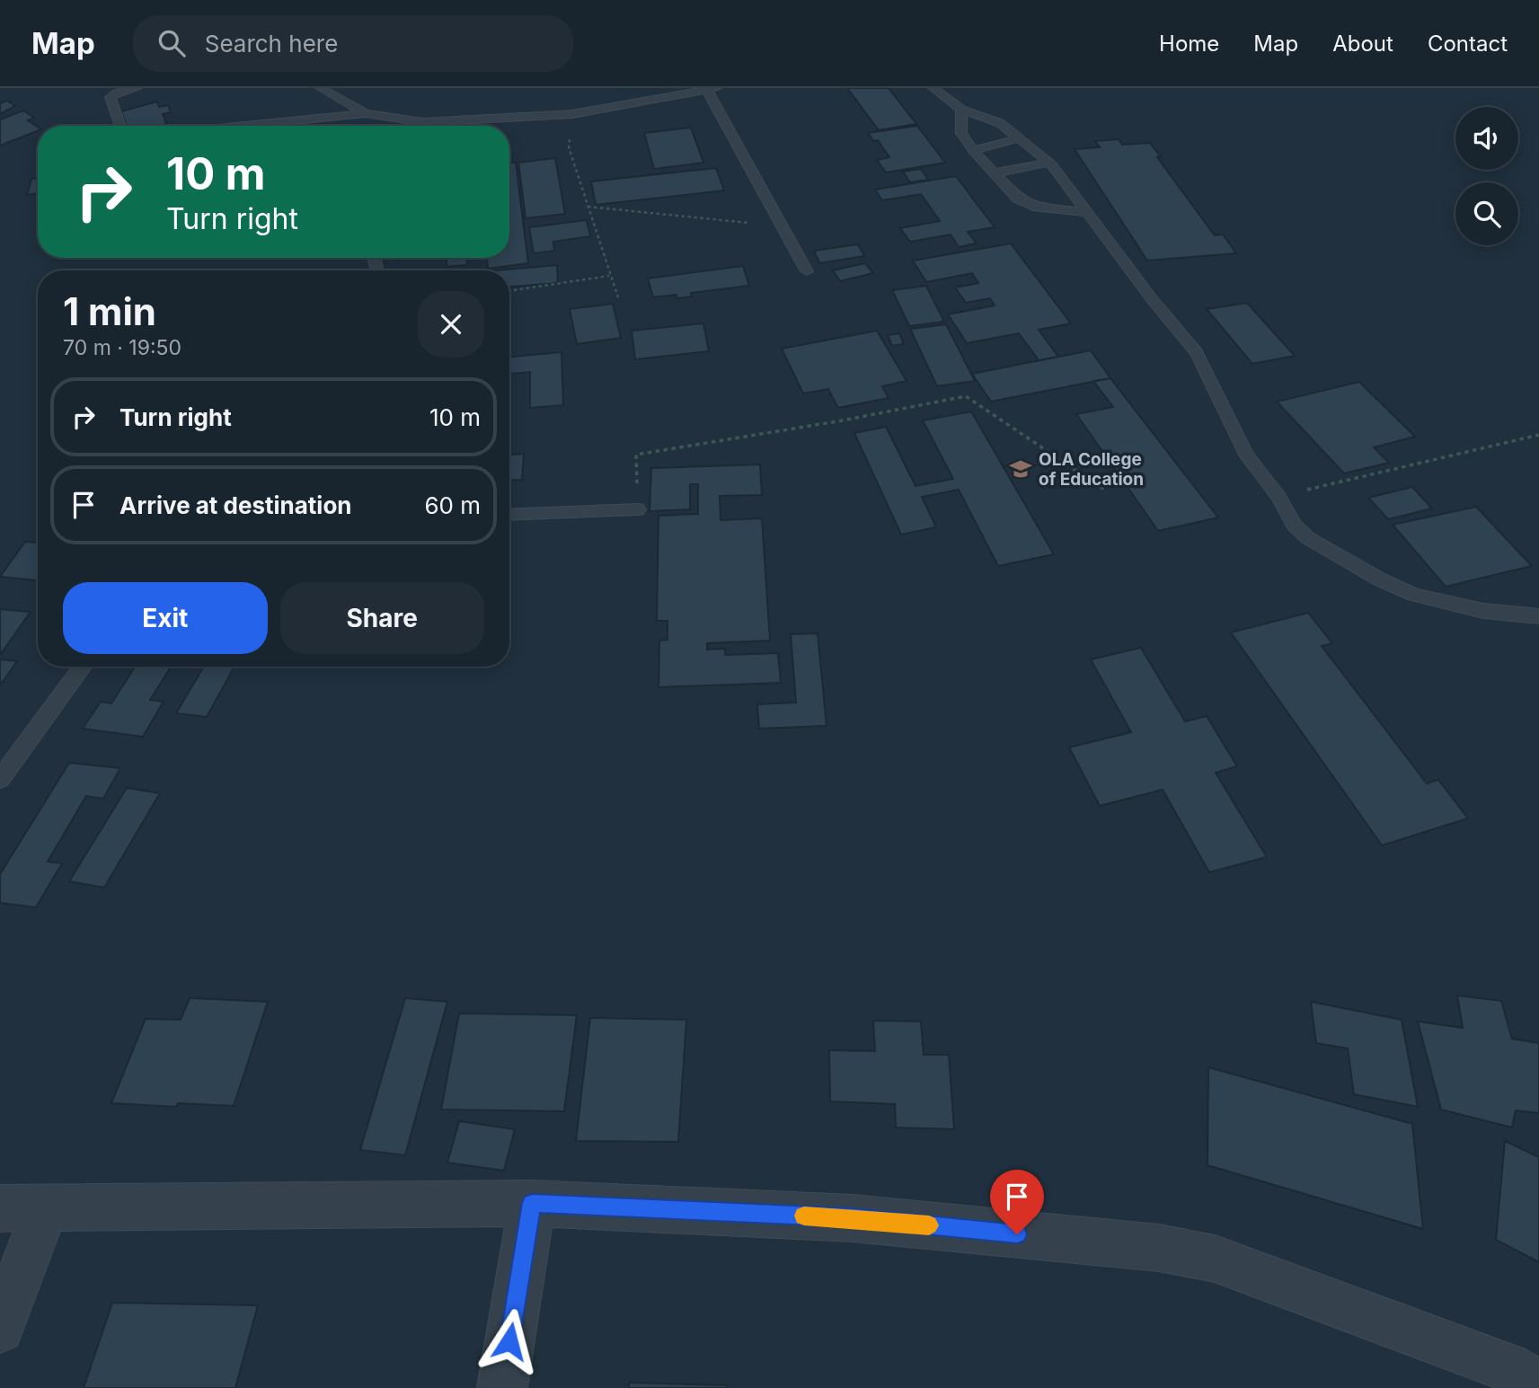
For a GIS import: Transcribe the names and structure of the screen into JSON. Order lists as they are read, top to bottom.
{
  "places": {
    "school or university": ["OLA College of Education"]
  },
  "page": {
    "header": "Map",
    "search": "Search here",
    "nav": [
      "Home",
      "Map",
      "About",
      "Contact"
    ],
    "turn": ["10 m", "Turn right"],
    "heading": ["1 min", "70 m · 19:50"],
    "list": [
      {
        "name": "Turn right",
        "value": "10 m"
      },
      {
        "name": "Arrive at destination",
        "value": "60 m"
      }
    ],
    "buttons": ["Exit", "Share"]
  }
}
